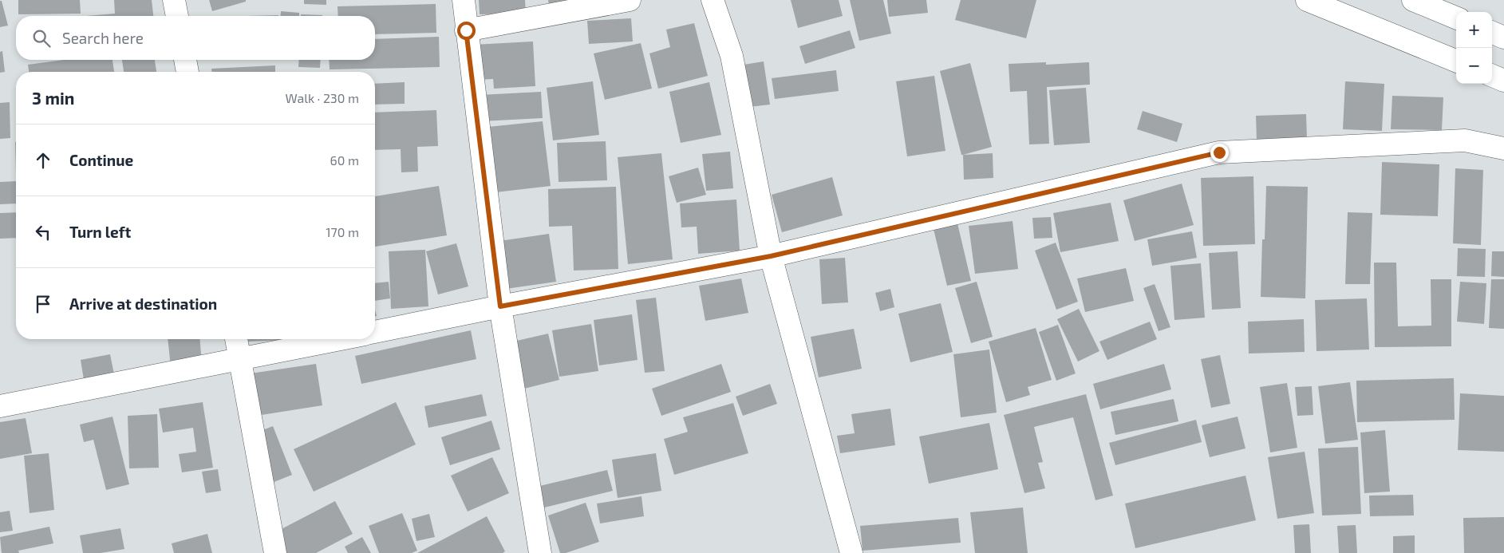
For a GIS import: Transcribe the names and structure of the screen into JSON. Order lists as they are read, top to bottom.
{
  "page": {
    "map_buttons": ["+", "−"],
    "search": "Search here",
    "heading": ["3 min", "Walk · 230 m"],
    "list": [
      ["Continue", "60 m"],
      ["Turn left", "170 m"],
      "Arrive at destination"
    ]
  }
}
